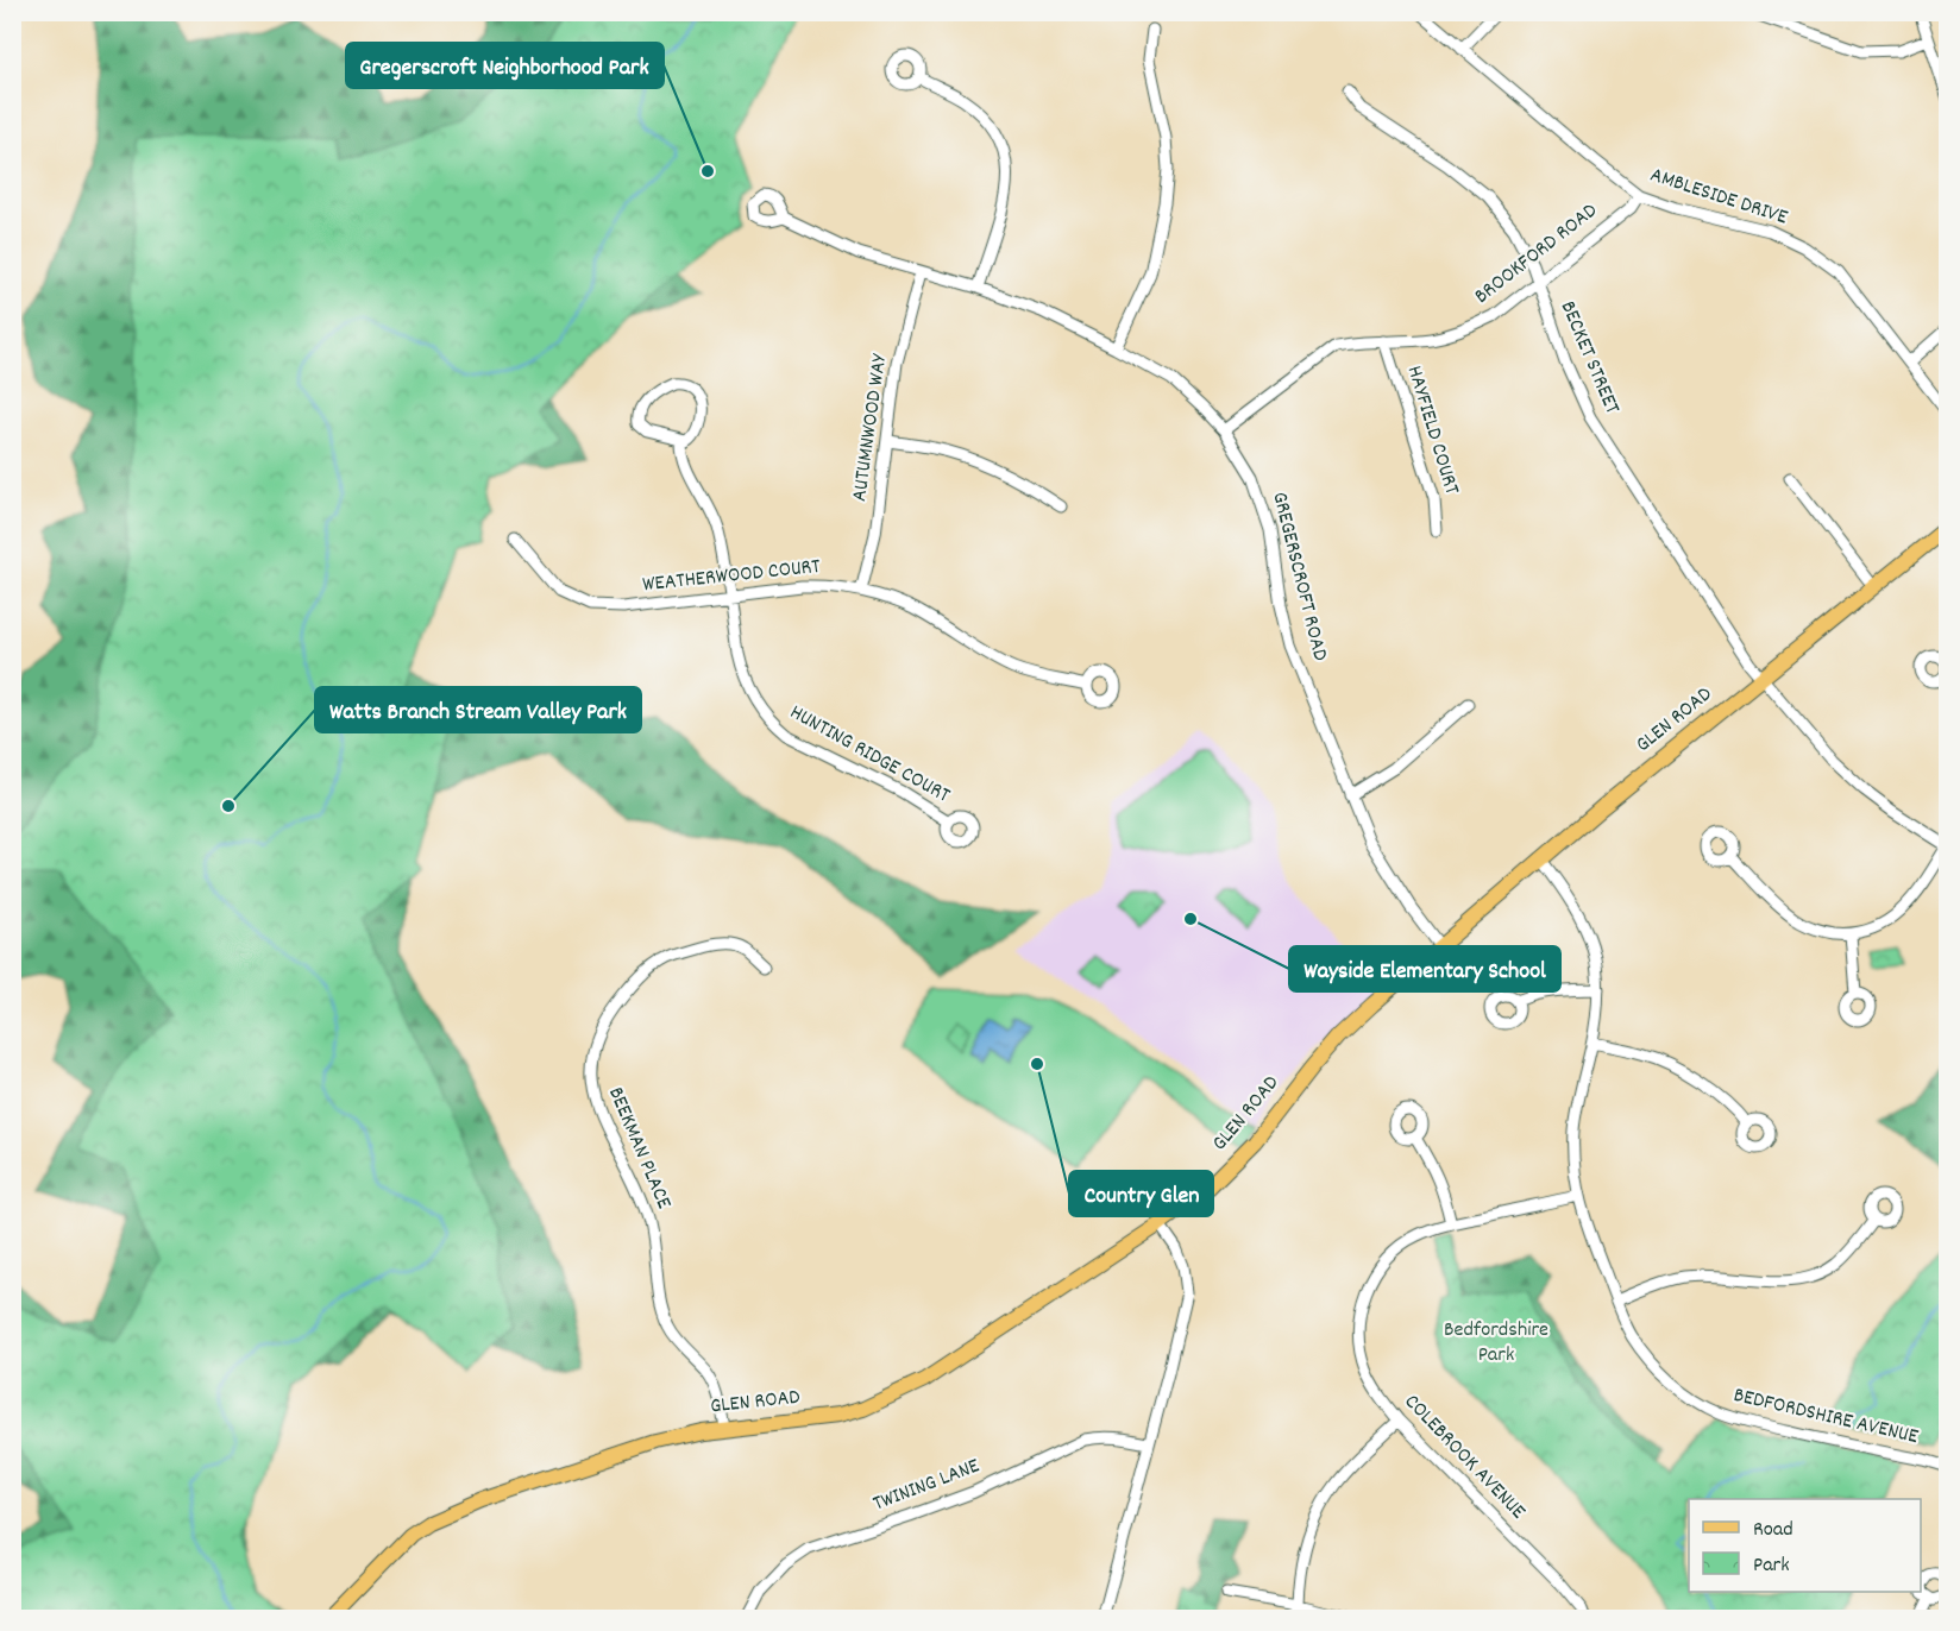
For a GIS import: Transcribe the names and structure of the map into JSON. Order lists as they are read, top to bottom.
{
  "streets": {
    "main road": ["GLEN ROAD"],
    "street": [
      "AMBLESIDE DRIVE",
      "BROOKFORD ROAD",
      "BECKET STREET",
      "AUTUMNWOOD WAY",
      "HAYFIELD COURT",
      "WEATHERWOOD COURT",
      "GREGERSCROFT ROAD",
      "HUNTING RIDGE COURT",
      "BEEKMAN PLACE",
      "BEDFORDSHIRE AVENUE",
      "COLEBROOK AVENUE",
      "TWINING LANE"
    ]
  },
  "crossings": [
    ["AMBLESIDE DRIVE", "BROOKFORD ROAD"],
    ["BROOKFORD ROAD", "BECKET STREET"],
    ["BROOKFORD ROAD", "HAYFIELD COURT"],
    ["BROOKFORD ROAD", "GREGERSCROFT ROAD"],
    ["BECKET STREET", "GLEN ROAD"],
    ["AUTUMNWOOD WAY", "WEATHERWOOD COURT"],
    ["AUTUMNWOOD WAY", "GREGERSCROFT ROAD"],
    ["WEATHERWOOD COURT", "HUNTING RIDGE COURT"],
    ["GREGERSCROFT ROAD", "GLEN ROAD"],
    ["GLEN ROAD", "BEEKMAN PLACE"],
    ["GLEN ROAD", "BEDFORDSHIRE AVENUE"],
    ["BEDFORDSHIRE AVENUE", "COLEBROOK AVENUE"]
  ],
  "parks": ["Bedfordshire Park"],
  "places": [
    "Gregerscroft Neighborhood Park",
    "Watts Branch Stream Valley Park",
    "Wayside Elementary School",
    "Country Glen"
  ],
  "legend": ["Road", "Park"]
}
